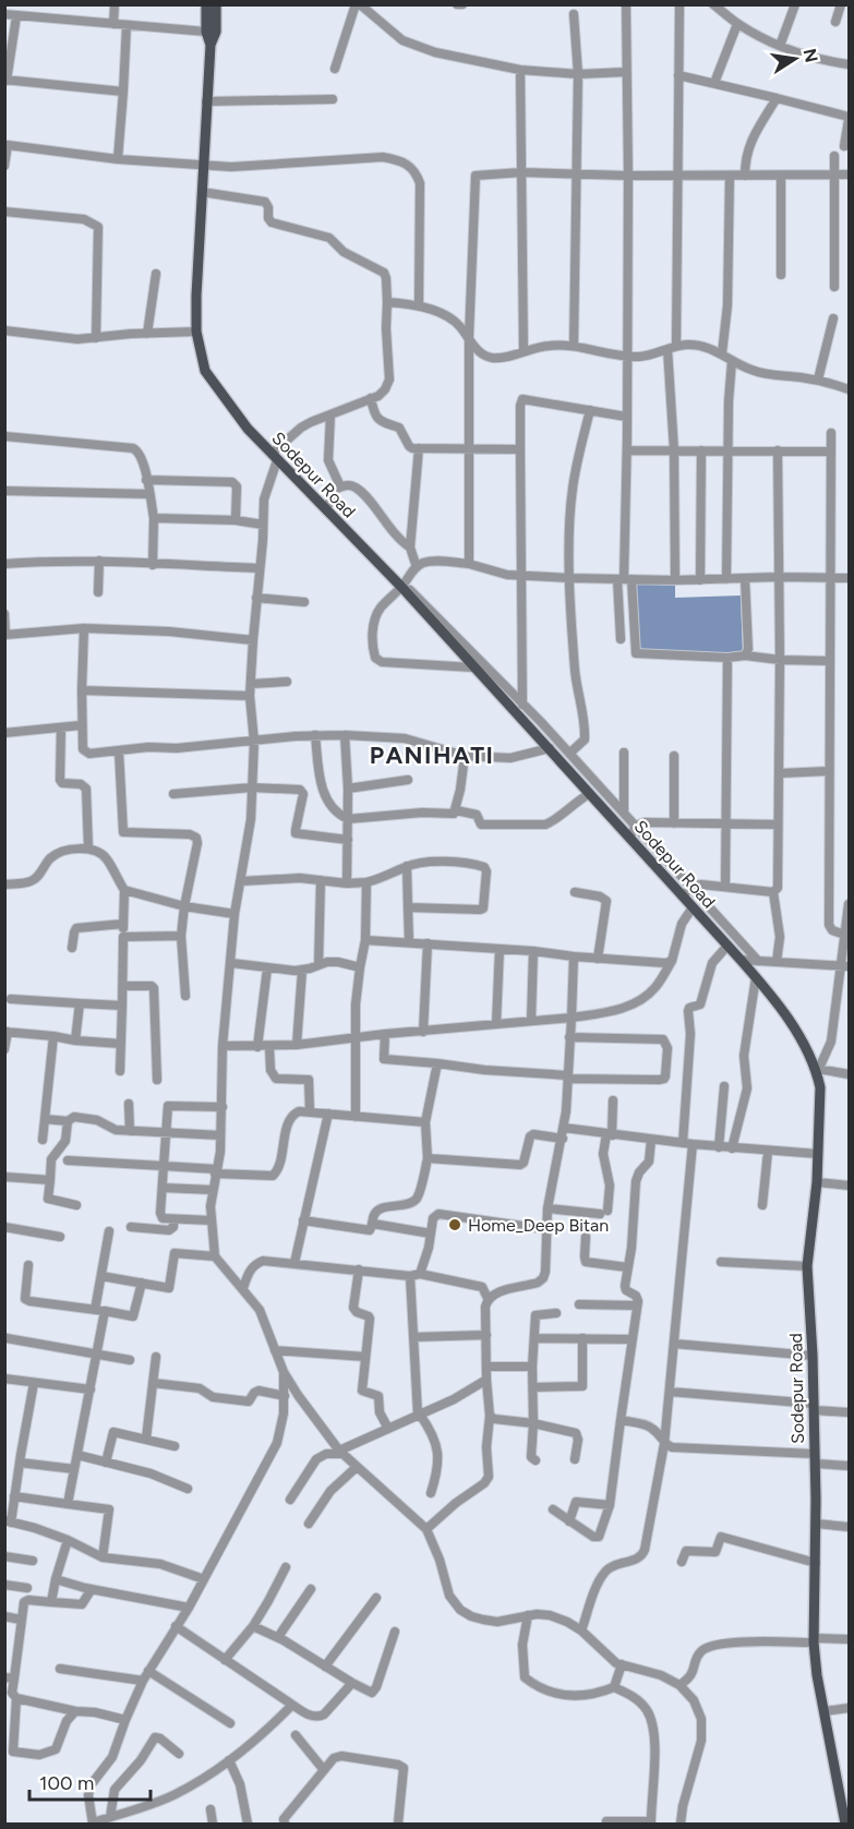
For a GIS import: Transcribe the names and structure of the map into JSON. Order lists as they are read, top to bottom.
{
  "streets": {
    "main road": ["Sodepur Road"]
  },
  "districts": ["PANIHATI"],
  "places": ["Home_Deep Bitan"],
  "scale_bar": "100 m",
  "north": "right"
}
